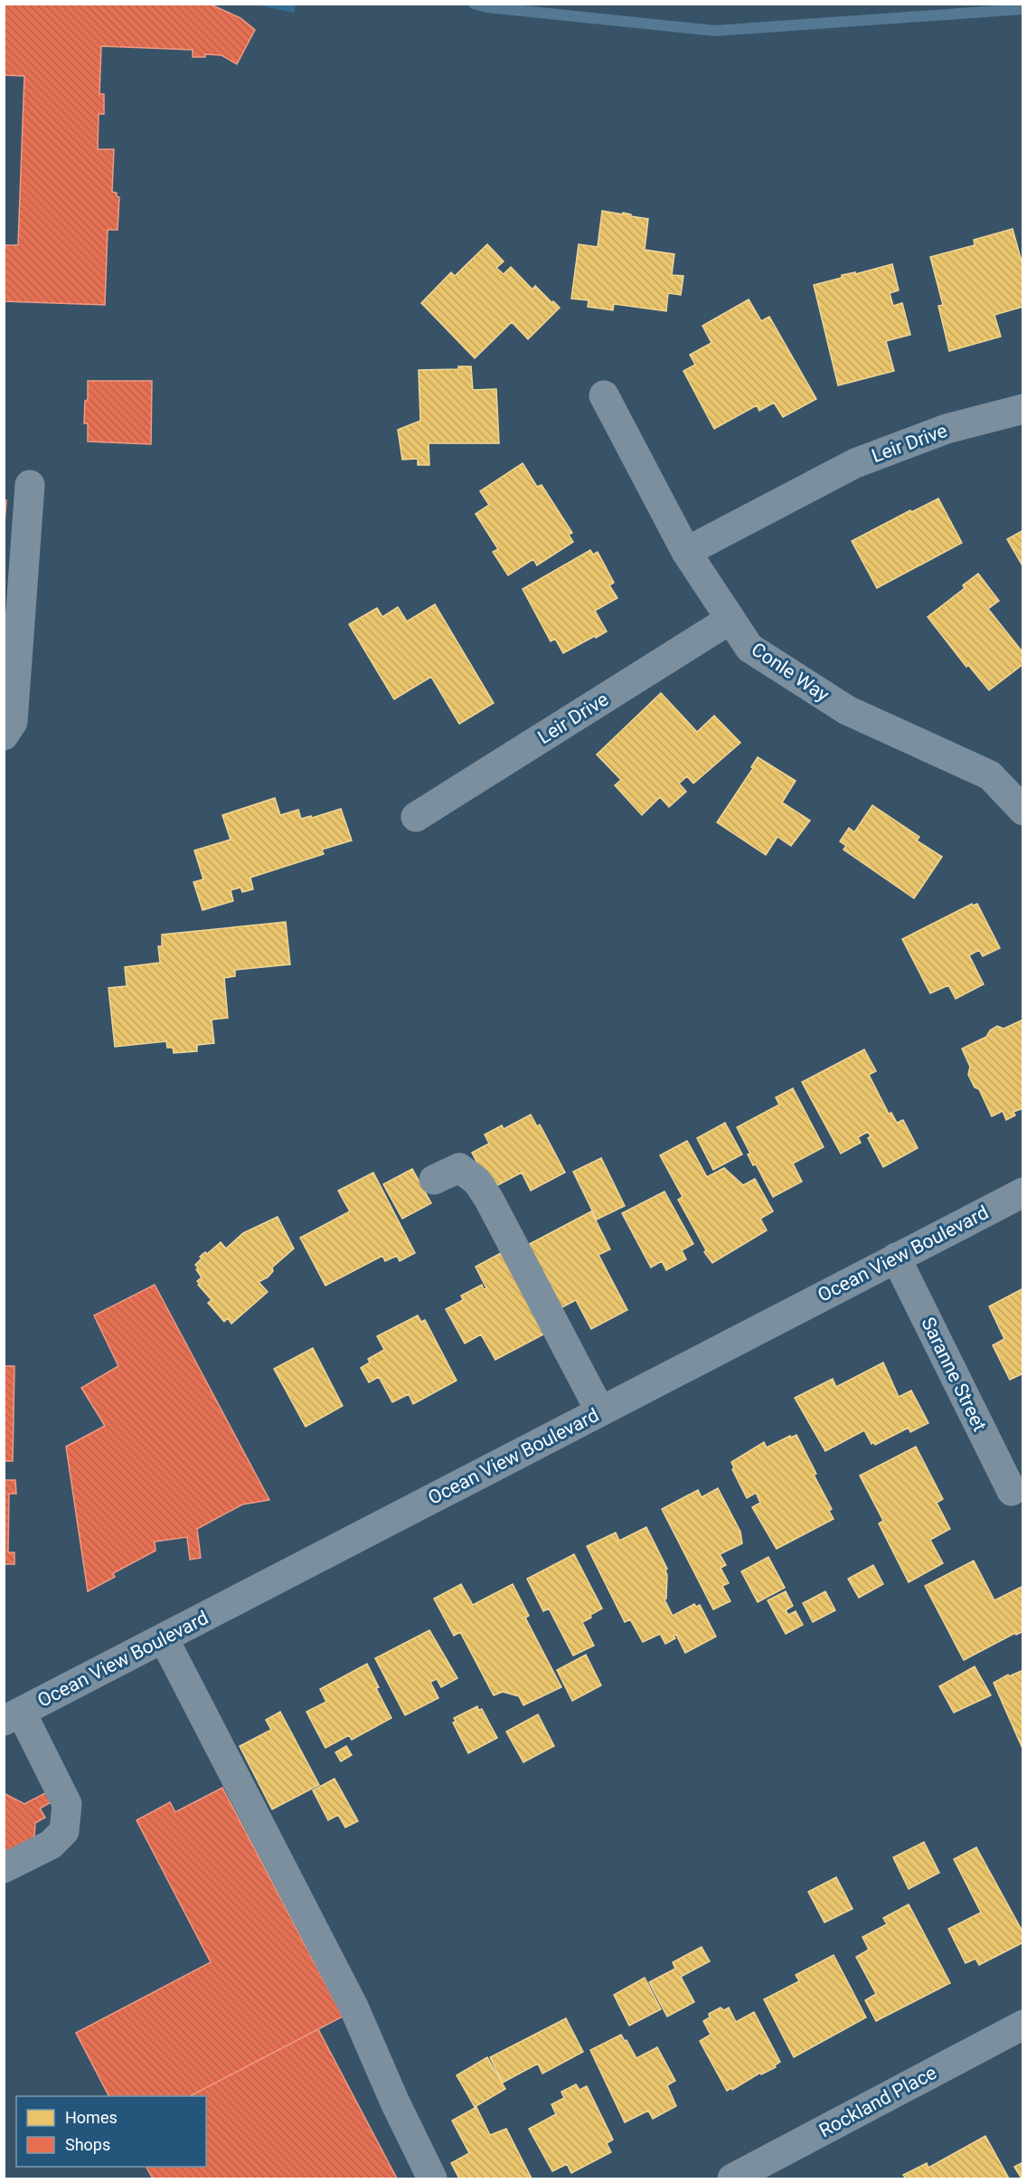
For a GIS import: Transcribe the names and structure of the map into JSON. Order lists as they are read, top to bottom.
{
  "streets": {
    "street": [
      "Leir Drive",
      "Conle Way",
      "Ocean View Boulevard",
      "Saranne Street",
      "Rockland Place"
    ]
  },
  "crossings": [
    ["Leir Drive", "Conle Way"],
    ["Ocean View Boulevard", "Saranne Street"]
  ],
  "legend": ["Homes", "Shops"]
}
